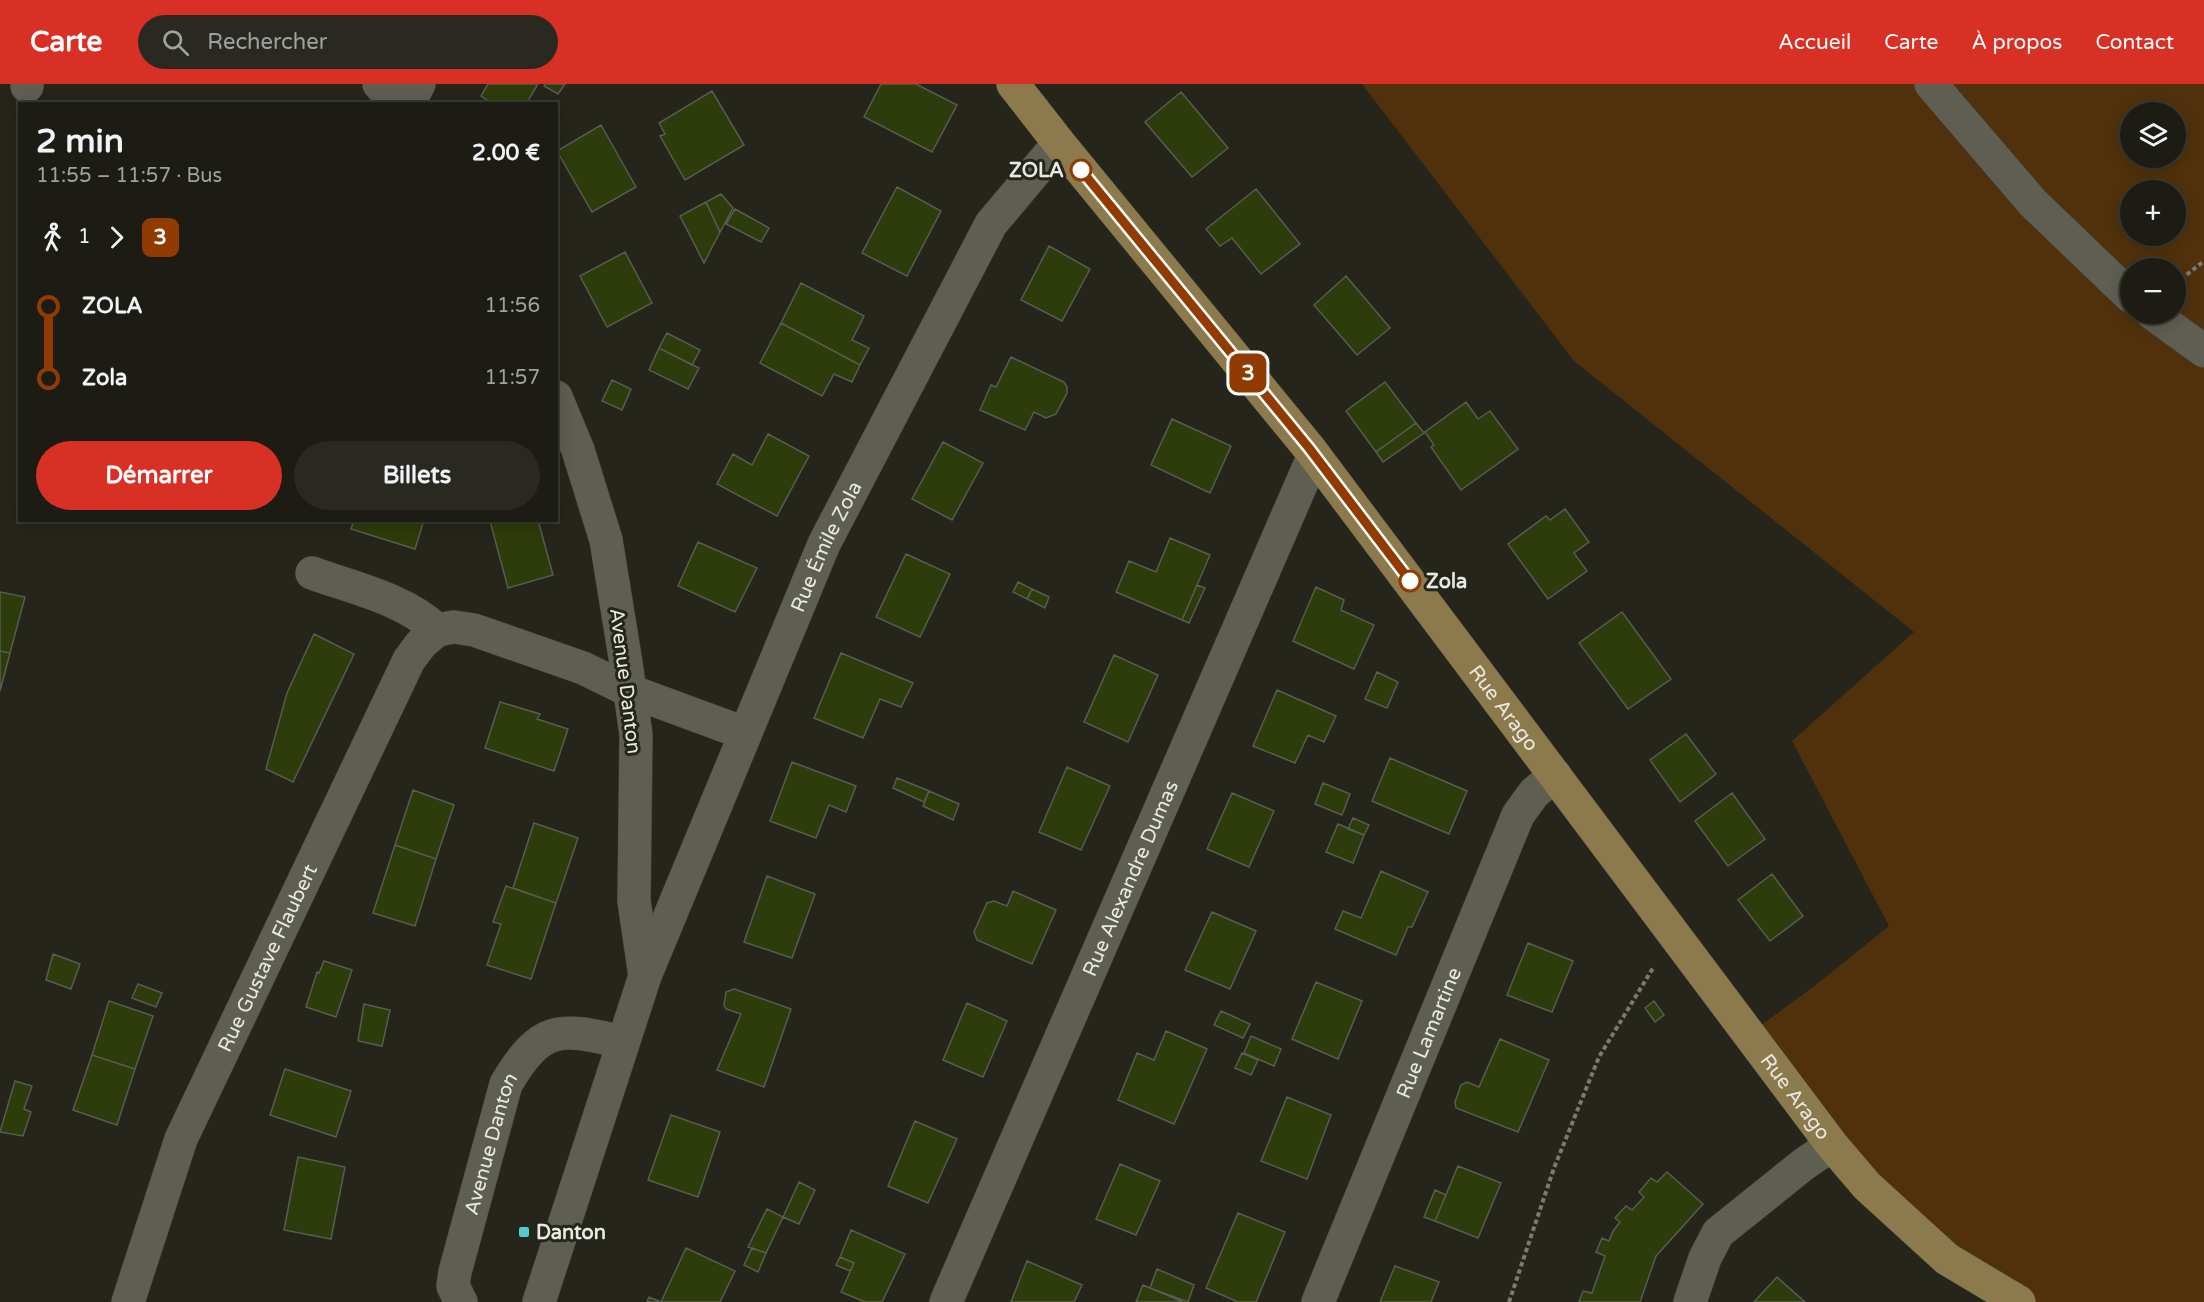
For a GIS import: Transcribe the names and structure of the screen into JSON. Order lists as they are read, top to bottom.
{
  "streets": {
    "main road": ["Rue Arago"],
    "street": [
      "Rue Émile Zola",
      "Avenue Danton",
      "Rue Alexandre Dumas",
      "Rue Gustave Flaubert",
      "Rue Lamartine"
    ]
  },
  "crossings": [
    ["Rue Émile Zola", "Avenue Danton"],
    ["Rue Émile Zola", "Rue Arago"],
    ["Rue Arago", "Rue Alexandre Dumas"],
    ["Rue Arago", "Rue Lamartine"]
  ],
  "places": {
    "other": ["ZOLA", "Zola"],
    "transit": ["Danton"]
  },
  "lines": ["bus line 3"],
  "page": {
    "header": "Carte",
    "search": "Rechercher",
    "nav": [
      "Accueil",
      "Carte",
      "À propos",
      "Contact"
    ],
    "on_map": "3",
    "map_buttons": ["+", "−"],
    "heading": ["2 min", "11:55 – 11:57 · Bus", "2.00 €"],
    "legs": ["1", "3"],
    "list": [
      {
        "name": "ZOLA",
        "value": "11:56"
      },
      {
        "name": "Zola",
        "value": "11:57"
      }
    ],
    "buttons": ["Démarrer", "Billets"]
  }
}
